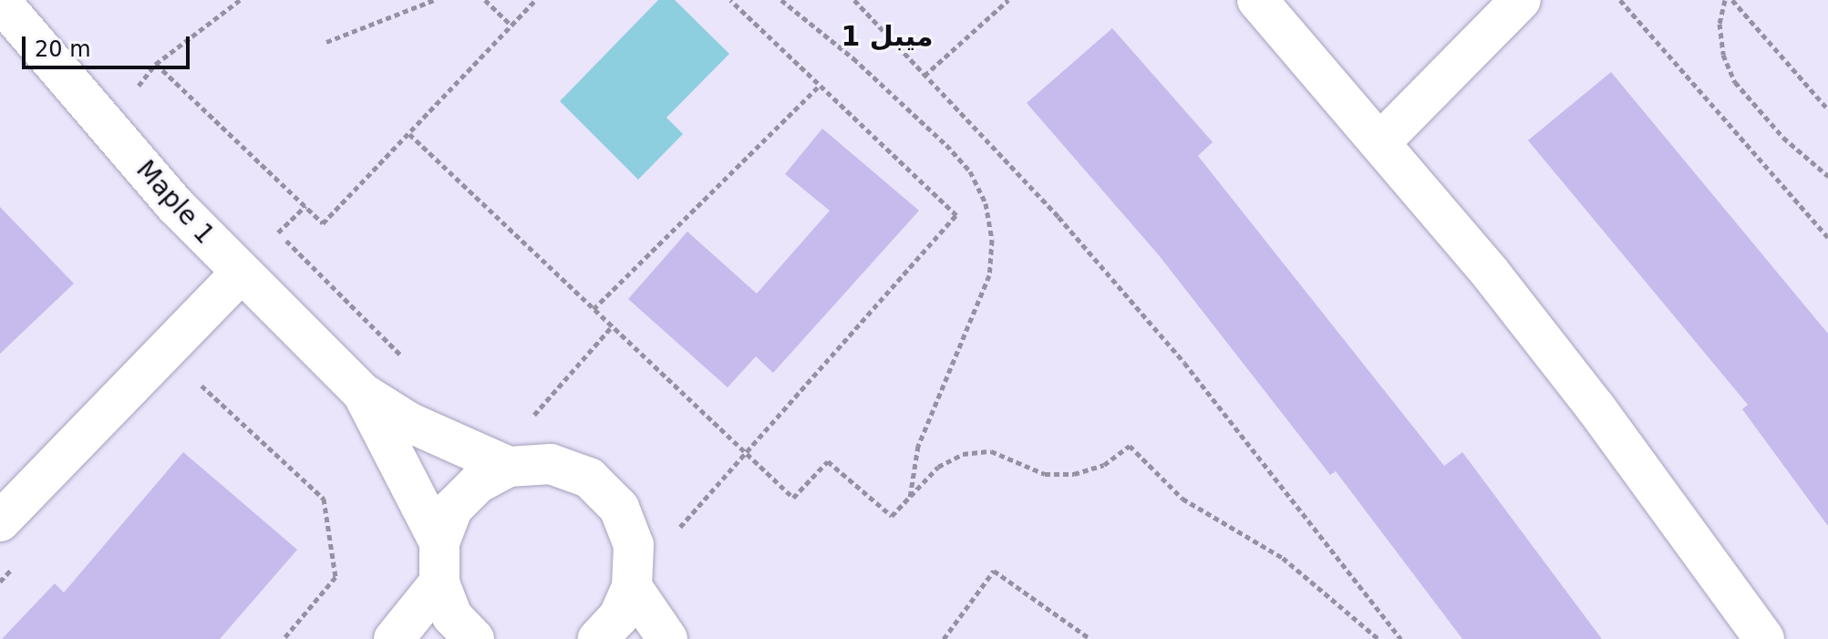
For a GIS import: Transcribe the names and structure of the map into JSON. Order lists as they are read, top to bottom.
{
  "streets": {
    "street": ["Maple 1"]
  },
  "districts": ["ميبل 1"],
  "scale_bar": "20 m"
}
